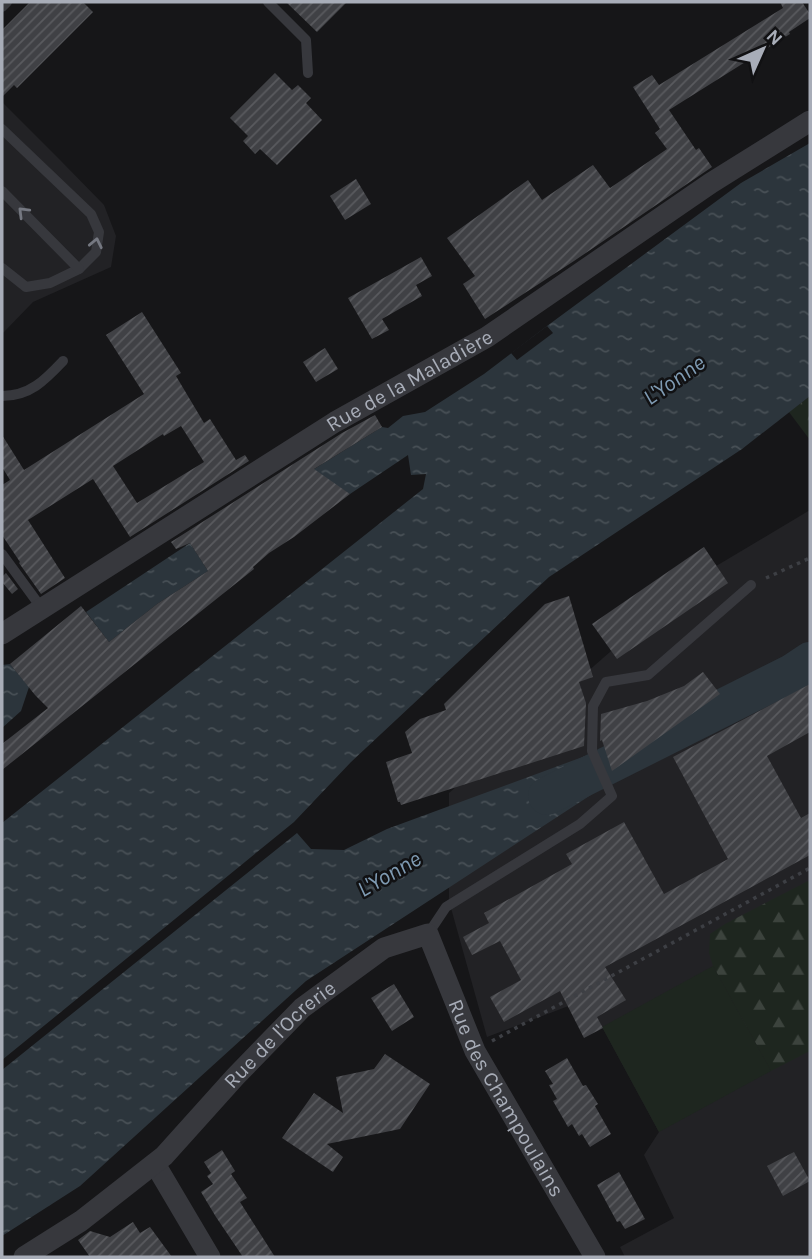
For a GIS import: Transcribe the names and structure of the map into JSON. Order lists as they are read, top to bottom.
{
  "streets": {
    "street": ["Rue de la Maladière", "Rue de l'Ocrerie", "Rue des Champoulains"]
  },
  "crossings": [
    ["Rue de l'Ocrerie", "Rue des Champoulains"]
  ],
  "water": ["L'Yonne"],
  "north": "top right"
}
